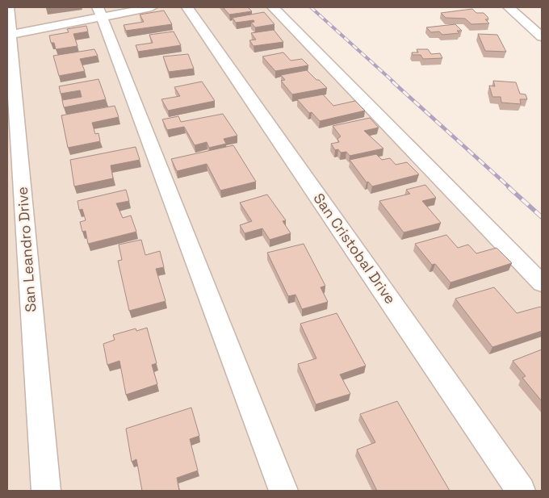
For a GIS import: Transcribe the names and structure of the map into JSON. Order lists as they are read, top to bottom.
{
  "streets": {
    "street": ["San Cristobal Drive", "San Leandro Drive"]
  }
}
